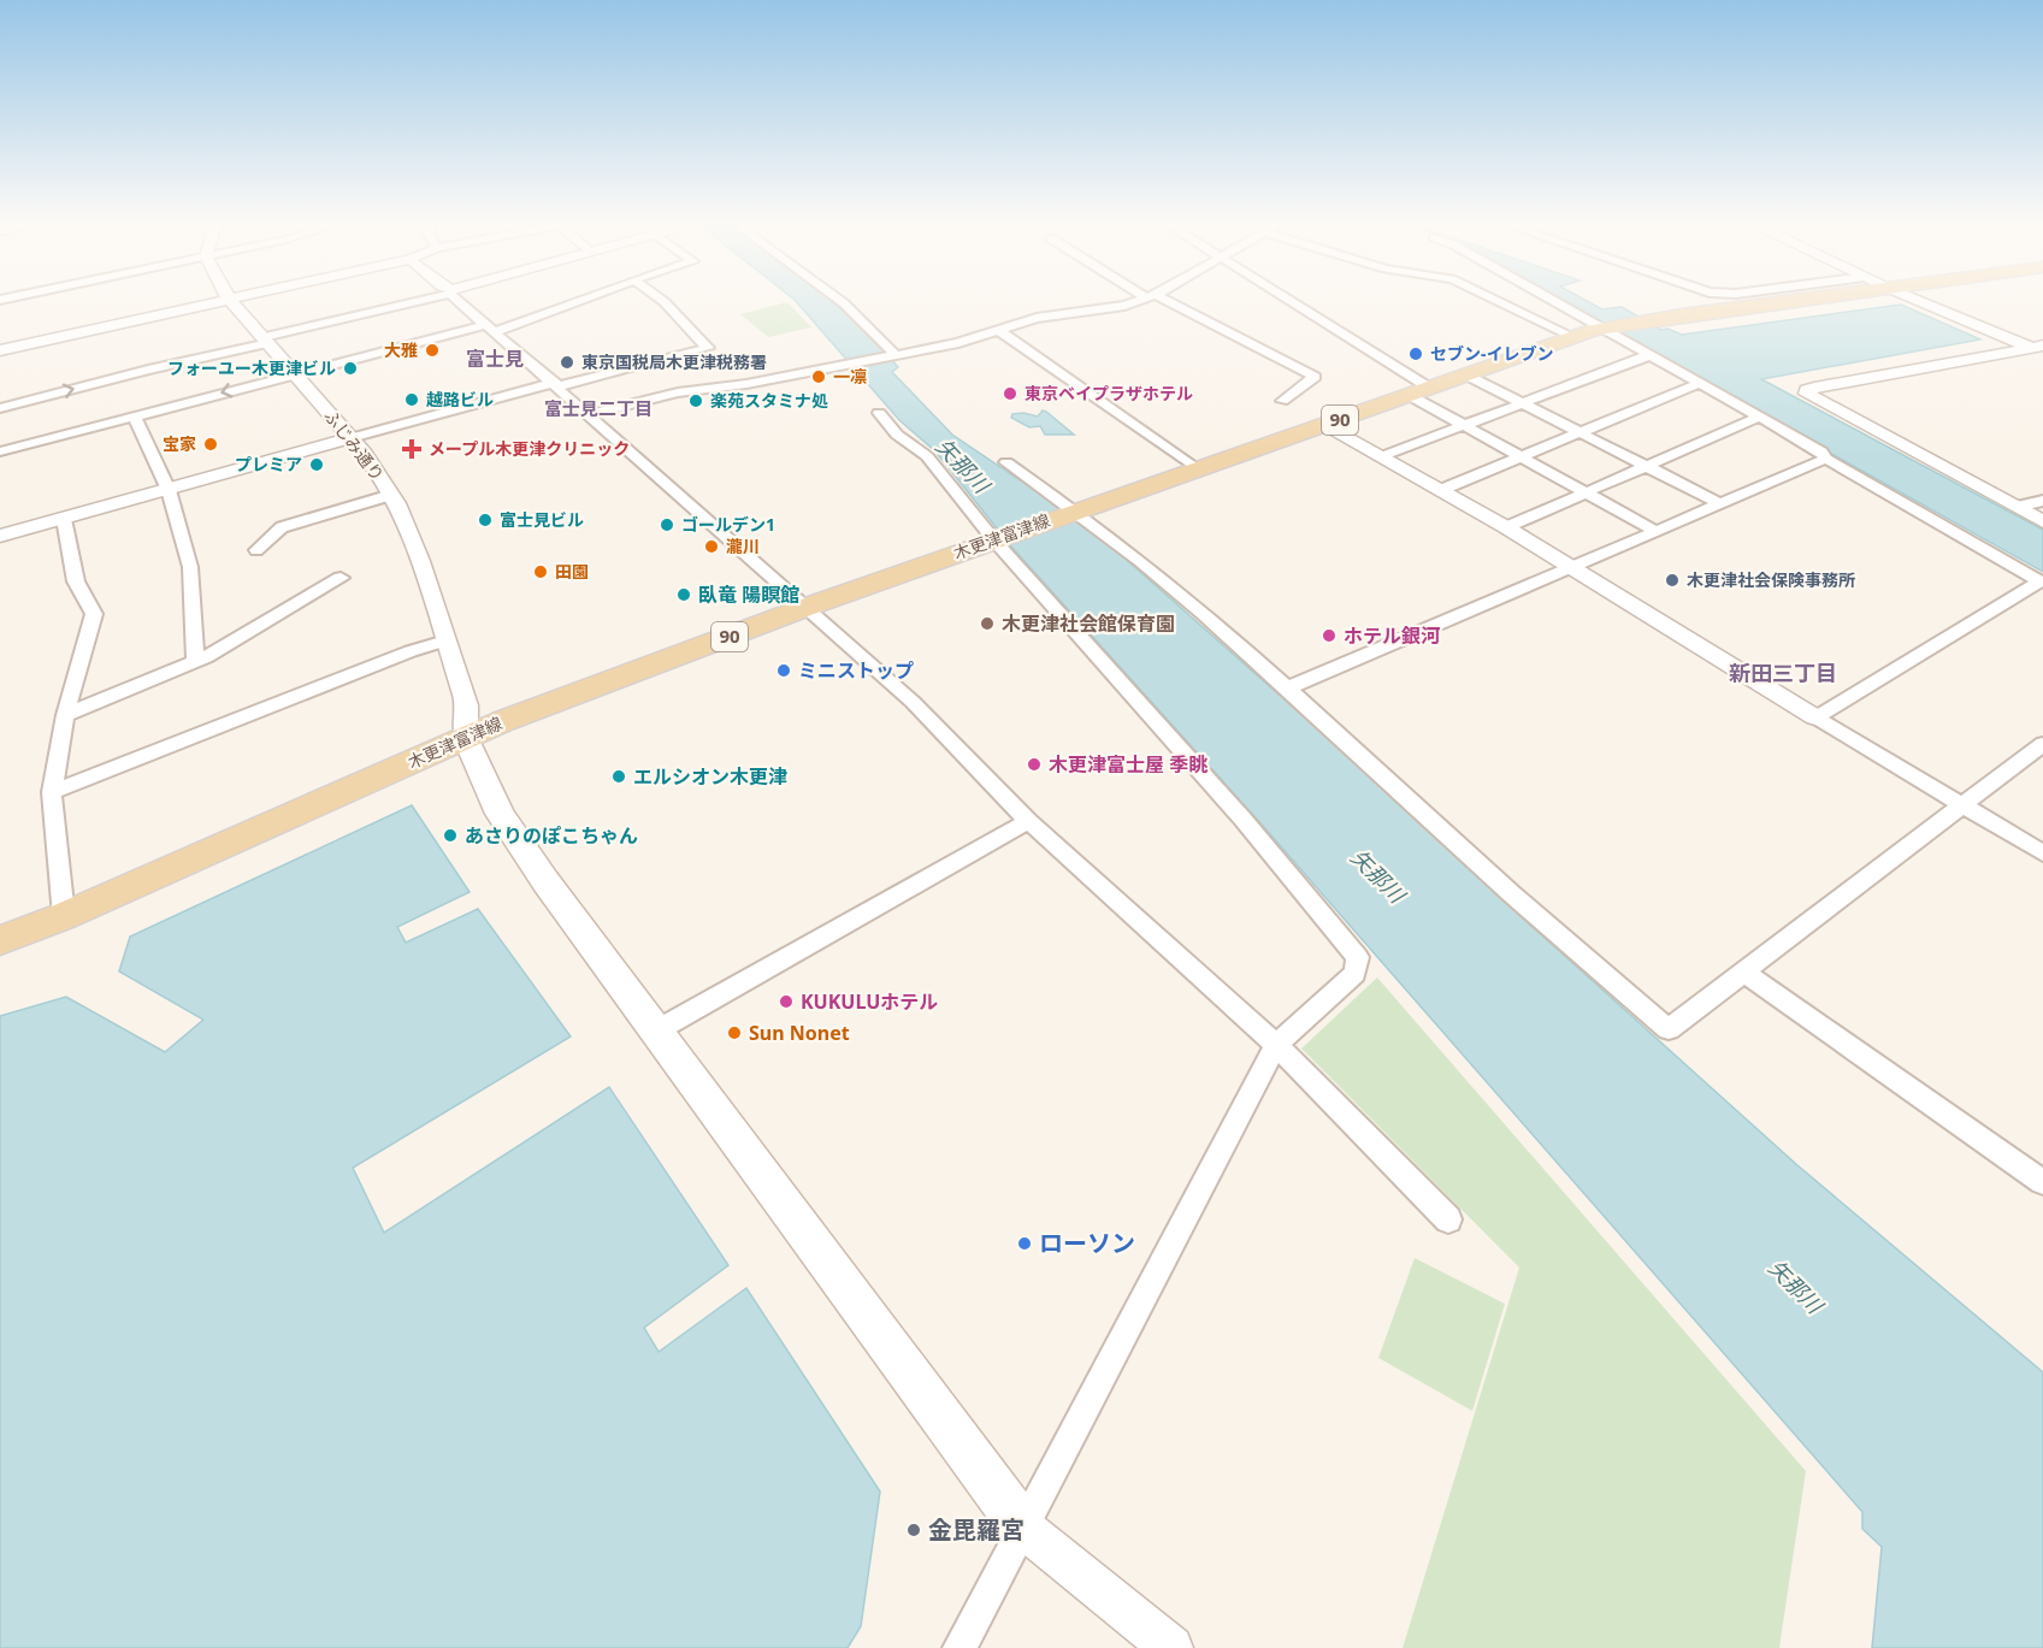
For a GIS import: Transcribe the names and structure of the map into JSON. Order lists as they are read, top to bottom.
{
  "streets": {
    "main road": ["90", "木更津富津線"],
    "street": ["ふじみ通り"]
  },
  "crossings": [
    ["ふじみ通り", "木更津富津線"]
  ],
  "districts": ["富士見", "富士見二丁目", "新田三丁目"],
  "water": ["矢那川"],
  "places": {
    "other": [
      "大雅",
      "セブン-イレブン",
      "東京国税局木更津税務署",
      "フォーユー木更津ビル",
      "一凛",
      "東京ベイプラザホテル",
      "越路ビル",
      "楽苑スタミナ処",
      "宝家",
      "プレミア",
      "富士見ビル",
      "ゴールデン1",
      "瀧川",
      "田園",
      "木更津社会保険事務所",
      "臥竜 陽瞑館",
      "木更津社会館保育園",
      "ホテル銀河",
      "ミニストップ",
      "木更津富士屋 季眺",
      "エルシオン木更津",
      "あさりのぽこちゃん",
      "KUKULUホテル",
      "Sun Nonet",
      "ローソン",
      "金毘羅宮"
    ],
    "health": ["メープル木更津クリニック"]
  }
}
